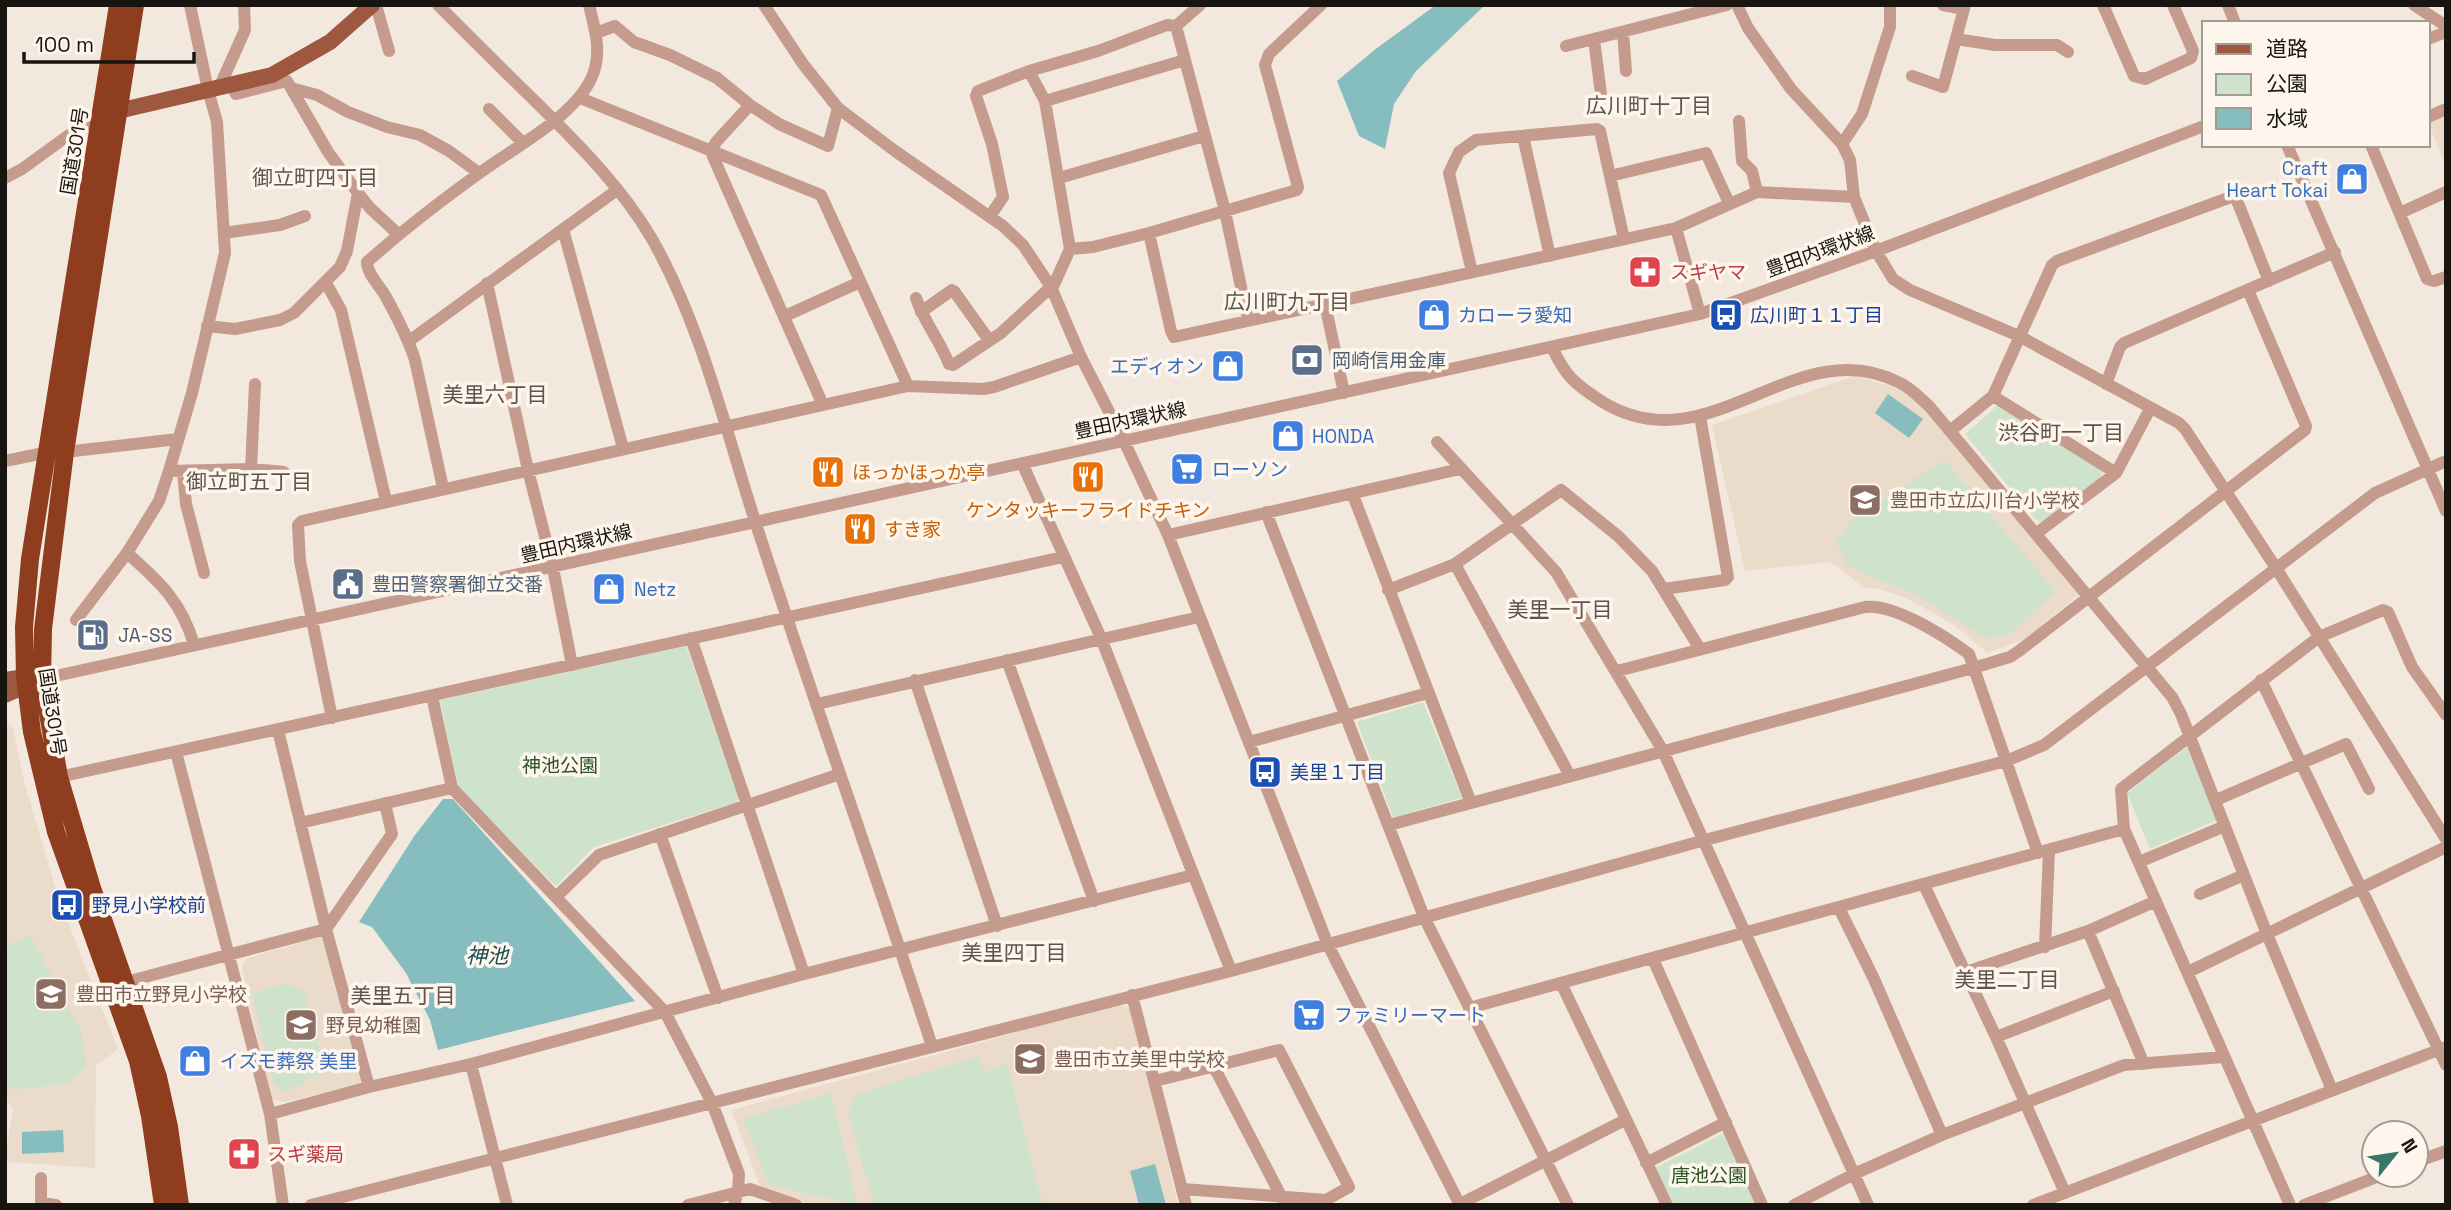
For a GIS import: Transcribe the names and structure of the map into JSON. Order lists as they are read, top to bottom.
{
  "streets": {
    "highway": ["国道301号"],
    "street": ["豊田内環状線"]
  },
  "crossings": [
    ["国道301号", "豊田内環状線"]
  ],
  "districts": [
    "広川町十丁目",
    "御立町四丁目",
    "広川町九丁目",
    "美里六丁目",
    "渋谷町一丁目",
    "御立町五丁目",
    "美里一丁目",
    "美里四丁目",
    "美里二丁目",
    "美里五丁目"
  ],
  "water": ["神池"],
  "parks": ["神池公園", "唐池公園"],
  "places": {
    "shop": [
      "Craft Heart Tokai",
      "カローラ愛知",
      "エディオン",
      "HONDA",
      "Netz",
      "イズモ葬祭 美里"
    ],
    "pharmacy": ["スギヤマ", "スギ薬局"],
    "bus stop": ["広川町１１丁目", "美里１丁目", "野見小学校前"],
    "bank": ["岡崎信用金庫"],
    "supermarket": ["ローソン", "ファミリーマート"],
    "restaurant": ["ほっかほっか亭", "ケンタッキーフライドチキン", "すき家"],
    "school or university": [
      "豊田市立広川台小学校",
      "豊田市立野見小学校",
      "野見幼稚園",
      "豊田市立美里中学校"
    ],
    "public building": ["豊田警察署御立交番"],
    "fuel station": ["JA-SS"]
  },
  "legend": ["道路", "公園", "水域"],
  "scale_bar": "100 m",
  "north": "top right"
}
